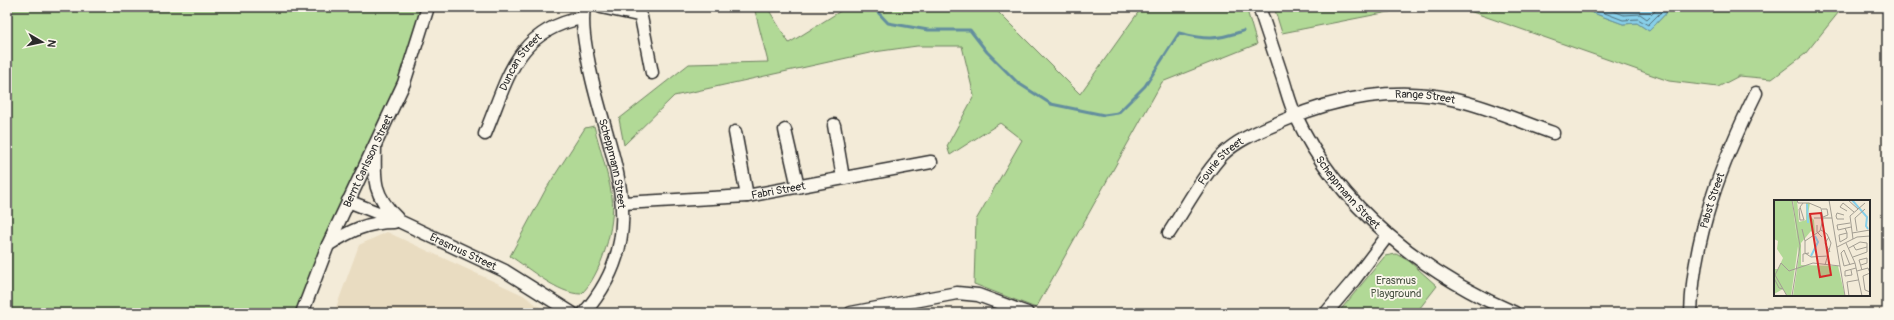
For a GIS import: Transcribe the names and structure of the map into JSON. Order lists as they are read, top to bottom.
{
  "streets": {
    "street": [
      "Duncan Street",
      "Range Street",
      "Bernt Carlsson Street",
      "Fourie Street",
      "Scheppmann Street",
      "Fabri Street",
      "Pabst Street",
      "Erasmus Street"
    ]
  },
  "crossings": [
    ["Duncan Street", "Scheppmann Street"],
    ["Range Street", "Fourie Street"],
    ["Range Street", "Scheppmann Street"],
    ["Bernt Carlsson Street", "Erasmus Street"],
    ["Fourie Street", "Scheppmann Street"],
    ["Scheppmann Street", "Fabri Street"]
  ],
  "parks": ["Erasmus Playground"],
  "north": "right"
}
